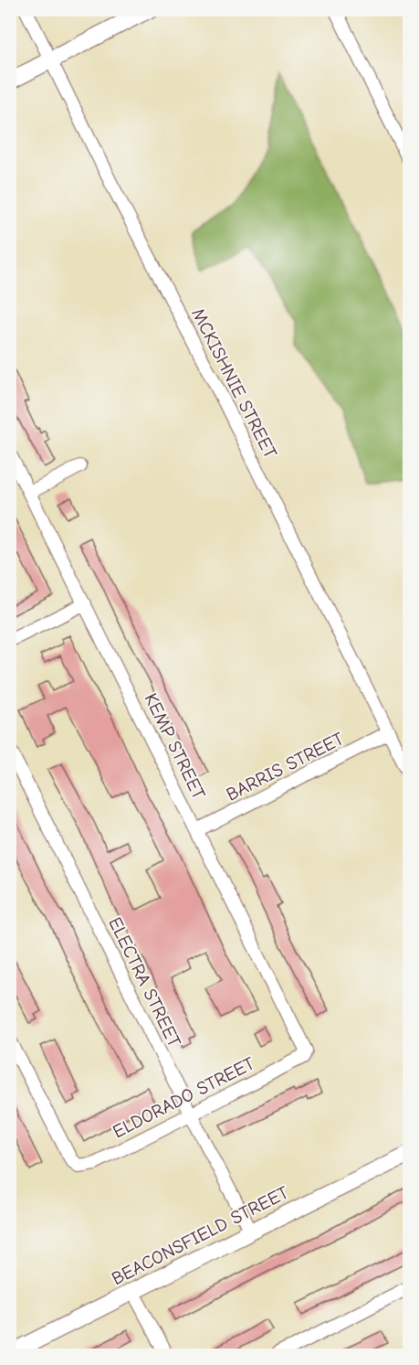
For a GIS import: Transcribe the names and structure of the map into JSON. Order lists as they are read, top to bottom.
{
  "streets": {
    "street": [
      "MCKISHNIE STREET",
      "KEMP STREET",
      "BARRIS STREET",
      "ELECTRA STREET",
      "ELDORADO STREET",
      "BEACONSFIELD STREET"
    ]
  },
  "crossings": [
    ["MCKISHNIE STREET", "BARRIS STREET"],
    ["KEMP STREET", "BARRIS STREET"],
    ["KEMP STREET", "ELDORADO STREET"],
    ["ELECTRA STREET", "ELDORADO STREET"],
    ["ELECTRA STREET", "BEACONSFIELD STREET"]
  ]
}
